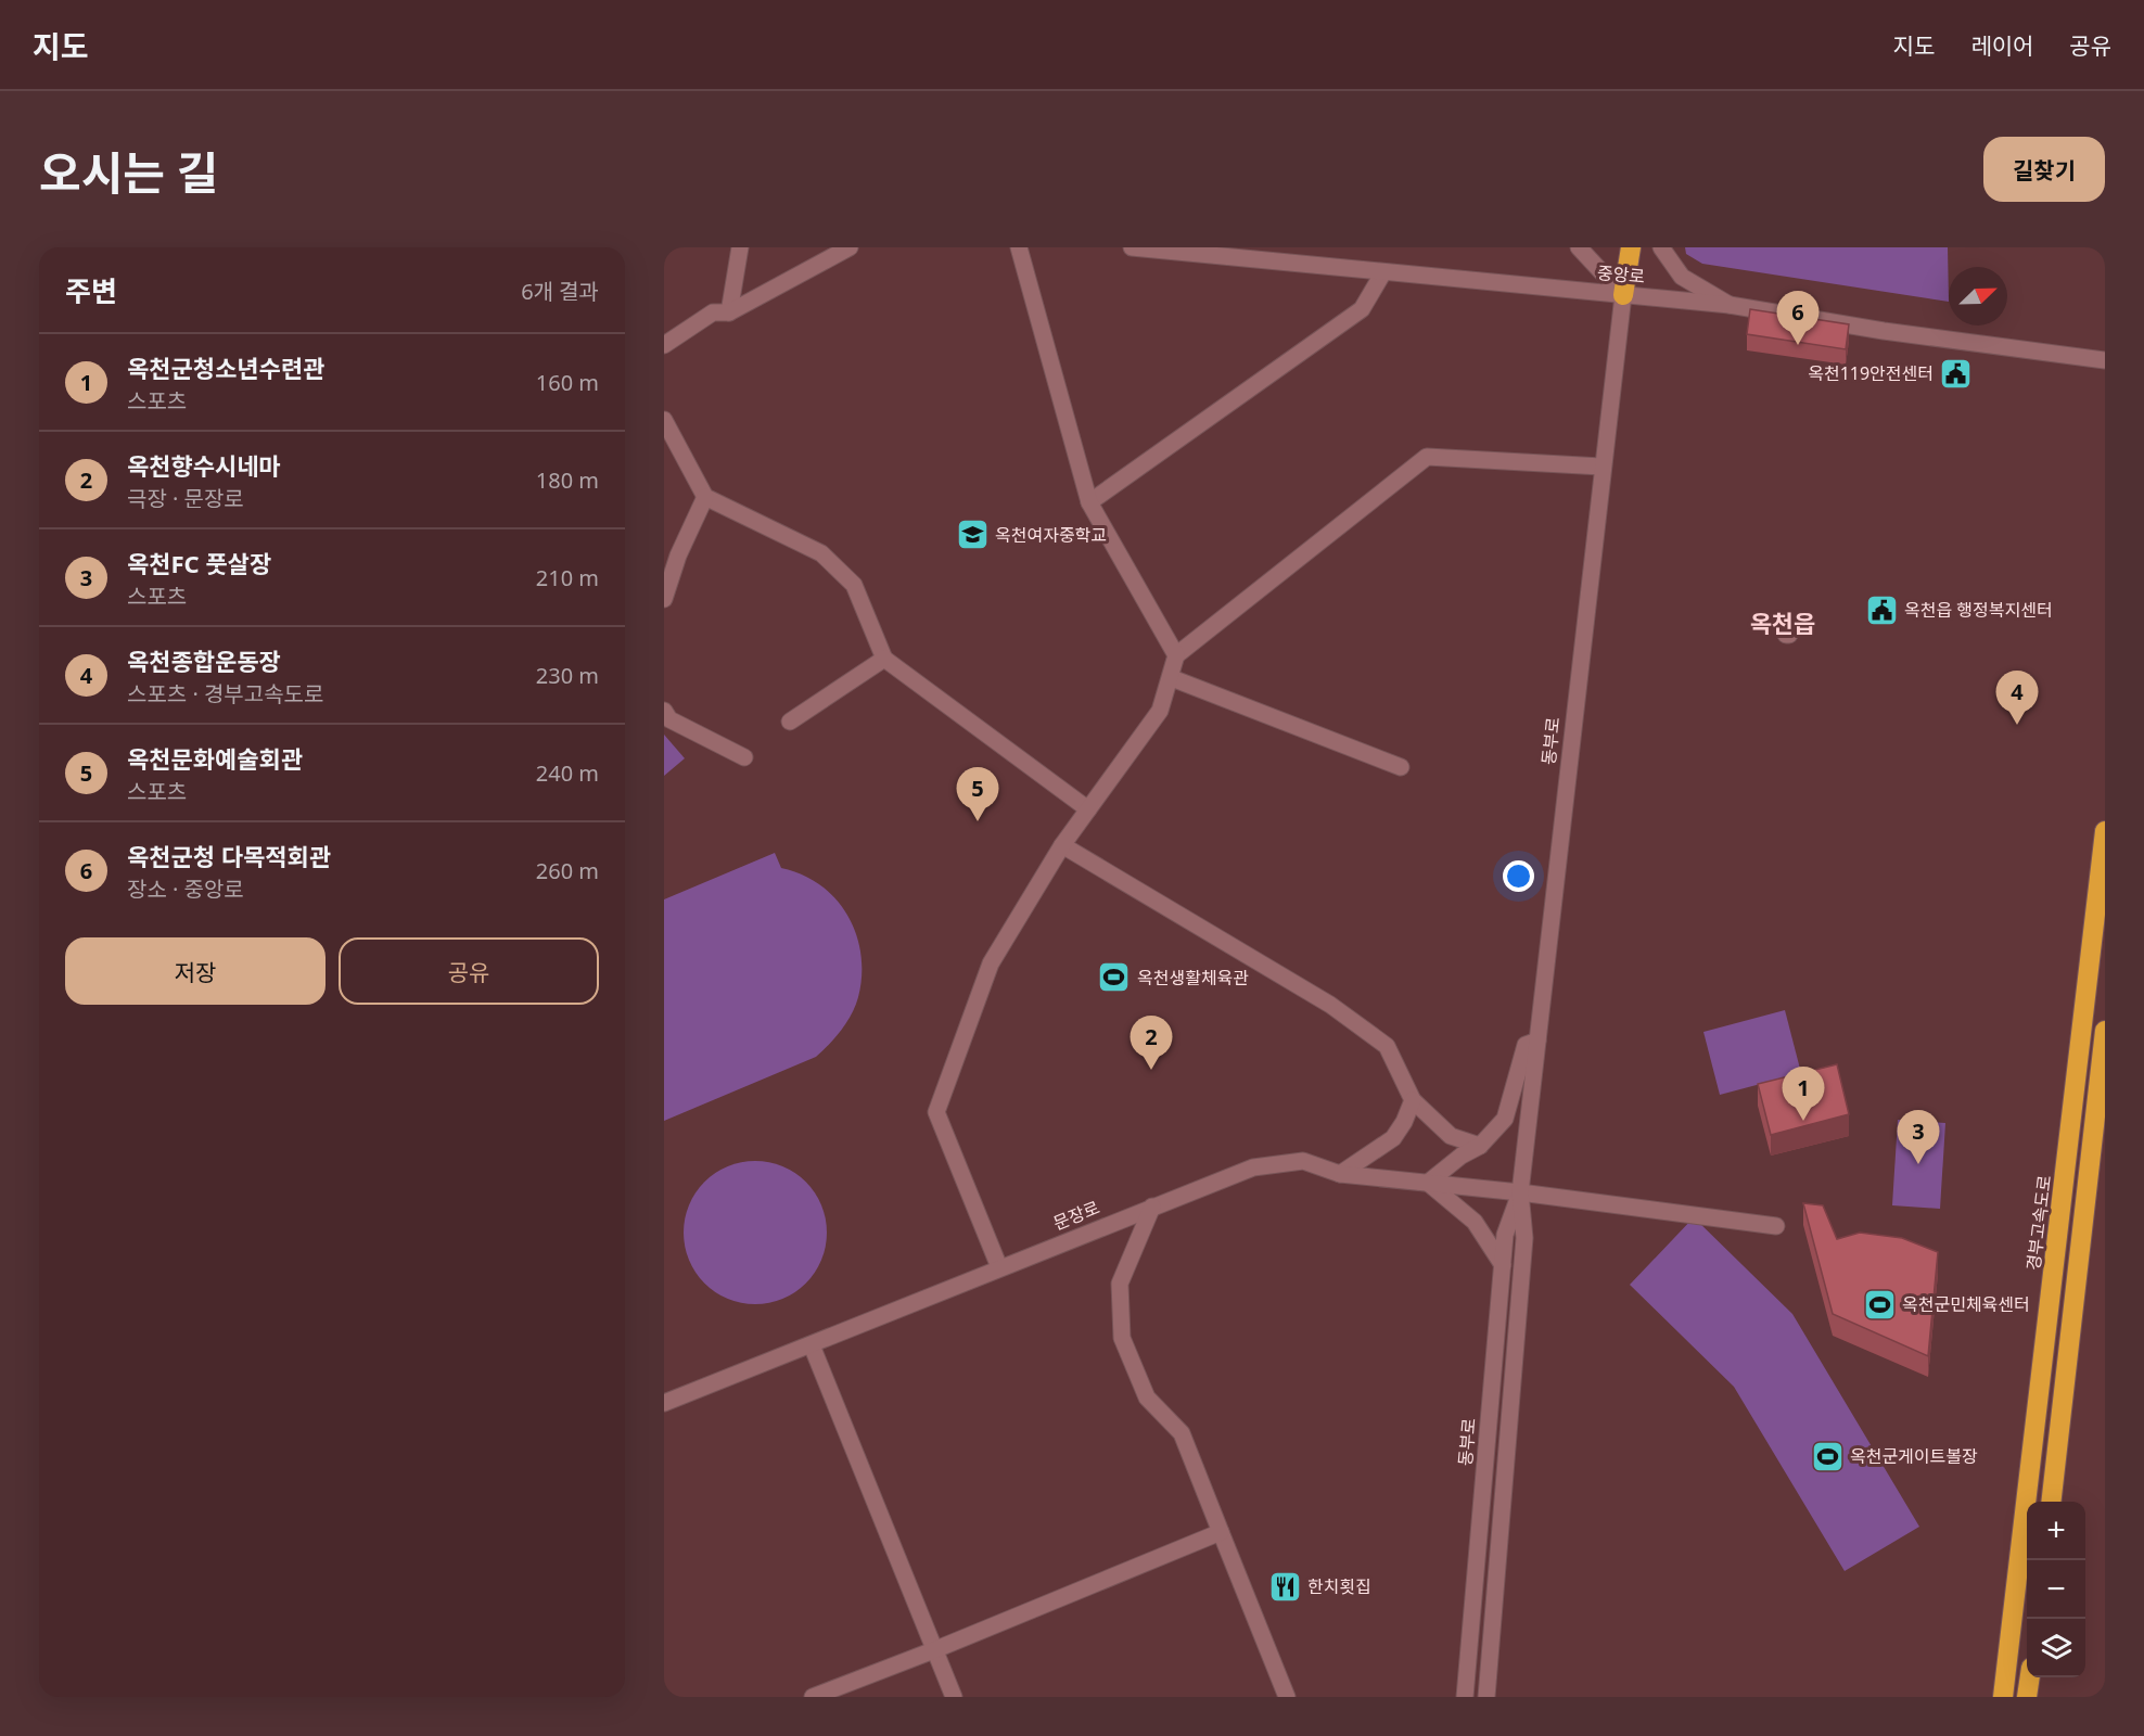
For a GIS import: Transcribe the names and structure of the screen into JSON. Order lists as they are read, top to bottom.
{
  "streets": {
    "highway": ["경부고속도로"],
    "street": ["중앙로", "동부로", "문장로"]
  },
  "crossings": [
    ["중앙로", "동부로"],
    ["동부로", "문장로"]
  ],
  "districts": ["옥천읍"],
  "places": {
    "public building": ["옥천119안전센터", "옥천읍 행정복지센터"],
    "school or university": ["옥천여자중학교"],
    "sports": ["옥천생활체육관", "옥천군민체육센터", "옥천군게이트볼장"],
    "restaurant": ["한치횟집"]
  },
  "north": "top right",
  "page": {
    "header": "지도",
    "nav": ["지도", "레이어", "공유"],
    "title": "오시는 길",
    "buttons": [
      "길찾기",
      ["저장", "공유"]
    ],
    "heading": ["주변", "6개 결과"],
    "pins": [
      "6",
      "4",
      "5",
      "2",
      "1",
      "3"
    ],
    "list": [
      {
        "mark": "1",
        "name": "옥천군청소년수련관",
        "note": "스포츠",
        "value": "160 m"
      },
      {
        "mark": "2",
        "name": "옥천향수시네마",
        "note": "극장 · 문장로",
        "value": "180 m"
      },
      {
        "mark": "3",
        "name": "옥천FC 풋살장",
        "note": "스포츠",
        "value": "210 m"
      },
      {
        "mark": "4",
        "name": "옥천종합운동장",
        "note": "스포츠 · 경부고속도로",
        "value": "230 m"
      },
      {
        "mark": "5",
        "name": "옥천문화예술회관",
        "note": "스포츠",
        "value": "240 m"
      },
      {
        "mark": "6",
        "name": "옥천군청 다목적회관",
        "note": "장소 · 중앙로",
        "value": "260 m"
      }
    ],
    "map_buttons": ["+", "−"]
  }
}
